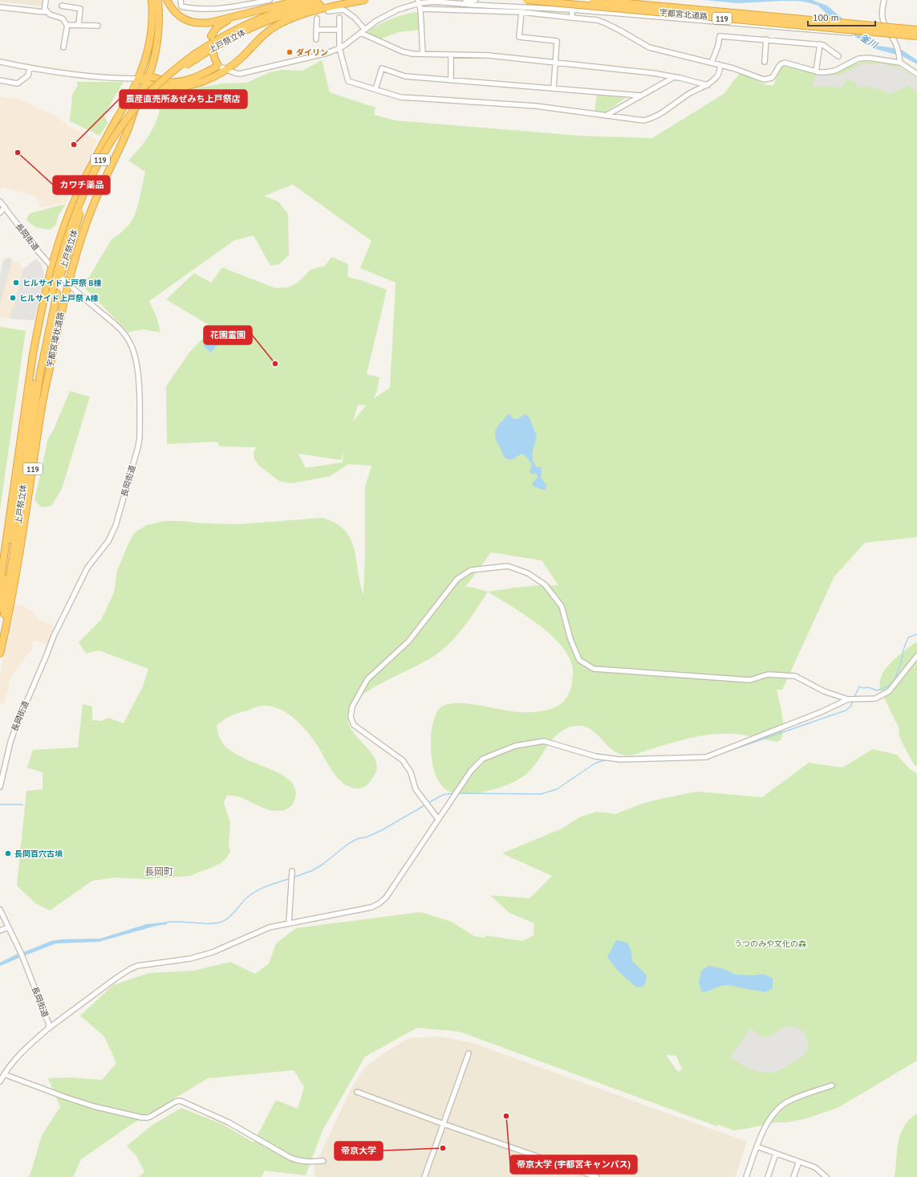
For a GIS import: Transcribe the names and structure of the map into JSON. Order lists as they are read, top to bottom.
{
  "streets": {
    "highway": [
      "宇都宮北道路",
      "119",
      "上戸祭立体",
      "宇都宮環状道路"
    ],
    "street": ["長岡街道"]
  },
  "crossings": [
    ["119", "上戸祭立体"],
    ["119", "長岡街道"],
    ["119", "宇都宮環状道路"],
    ["長岡街道", "宇都宮環状道路"]
  ],
  "districts": ["長岡町"],
  "water": ["釜川"],
  "parks": ["うつのみや文化の森"],
  "places": [
    "ダイリン",
    "農産直売所あぜみち上戸祭店",
    "カワチ薬品",
    "ヒルサイド上戸祭 B棟",
    "ヒルサイド上戸祭 A棟",
    "花園霊園",
    "長岡百穴古墳",
    "帝京大学 (宇都宮キャンパス)",
    "帝京大学"
  ],
  "scale_bar": "100 m"
}
